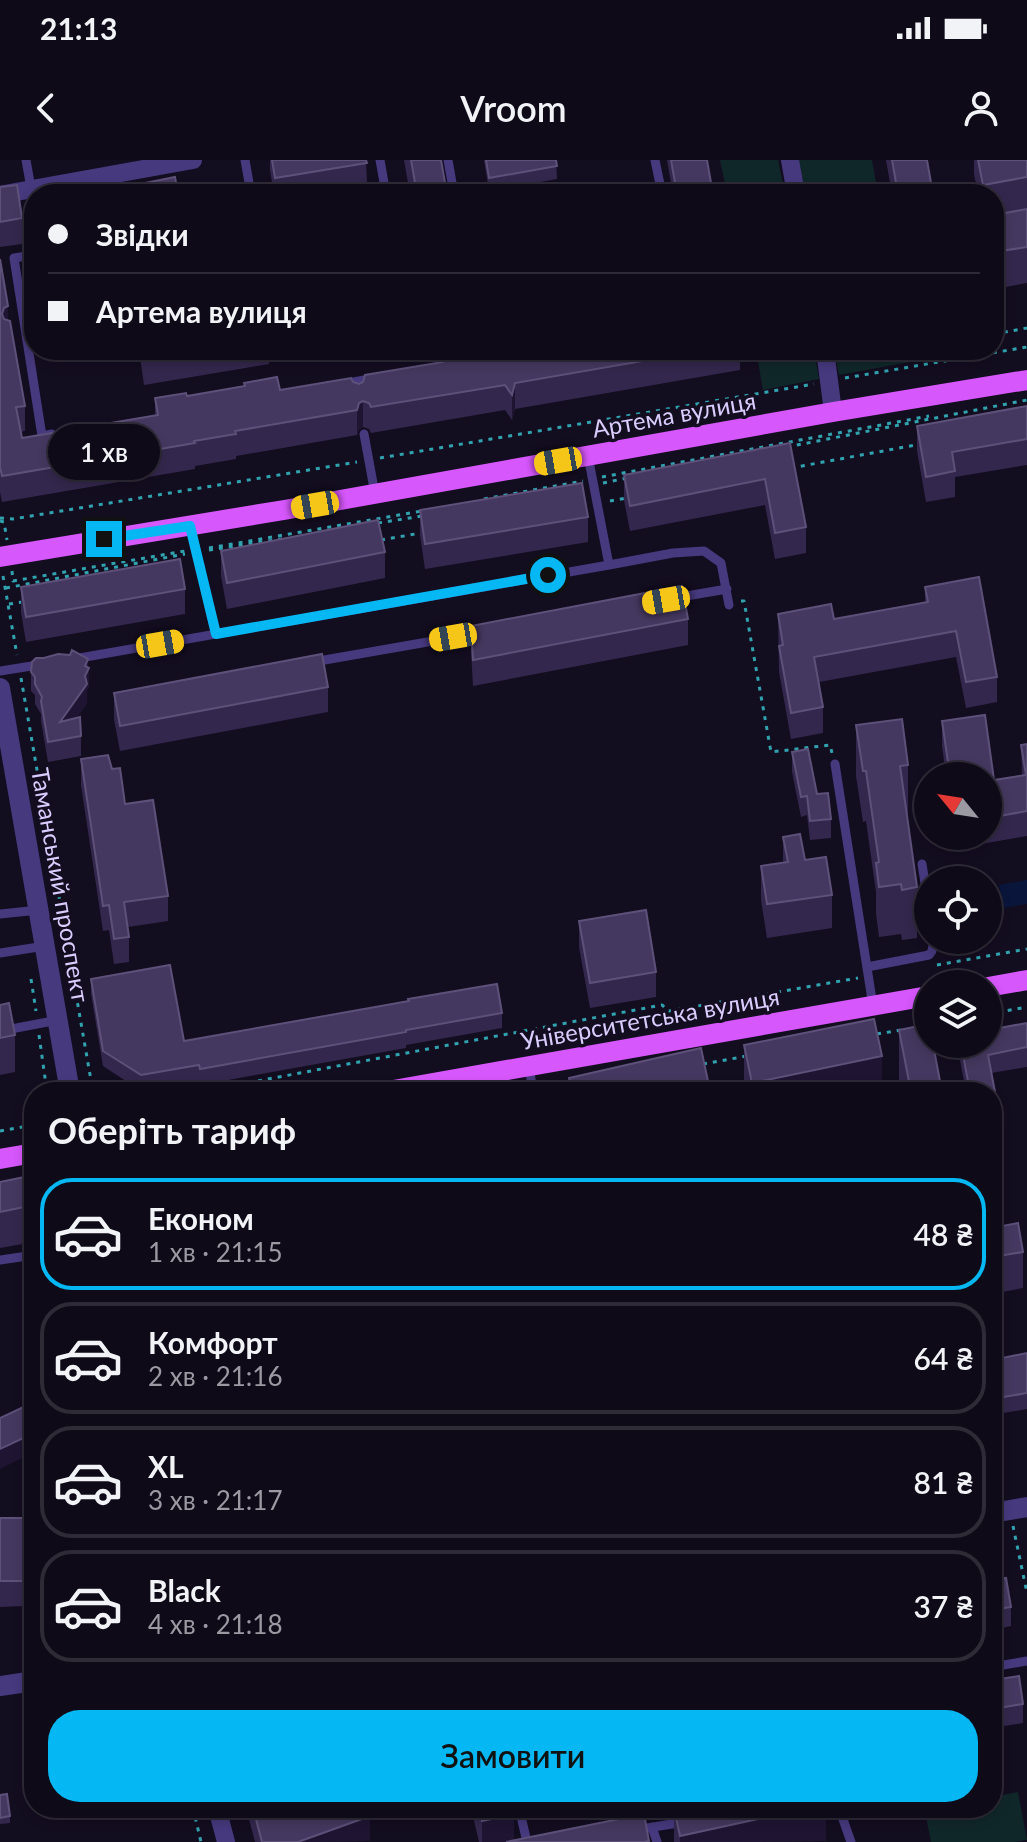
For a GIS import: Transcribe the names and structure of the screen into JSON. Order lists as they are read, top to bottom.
{
  "streets": {
    "main road": ["Артема вулиця", "Університетська вулиця"],
    "street": ["Таманський проспект"]
  },
  "north": "top left",
  "page": {
    "status": "21:13",
    "header": "Vroom",
    "banner": ["Звідки", "Артема вулиця"],
    "bubble": "1 хв",
    "heading": "Оберіть тариф",
    "list": [
      {
        "name": "Економ",
        "note": "1 хв · 21:15",
        "value": "48 ₴"
      },
      {
        "name": "Комфорт",
        "note": "2 хв · 21:16",
        "value": "64 ₴"
      },
      {
        "name": "XL",
        "note": "3 хв · 21:17",
        "value": "81 ₴"
      },
      {
        "name": "Black",
        "note": "4 хв · 21:18",
        "value": "37 ₴"
      }
    ],
    "buttons": "Замовити"
  }
}
